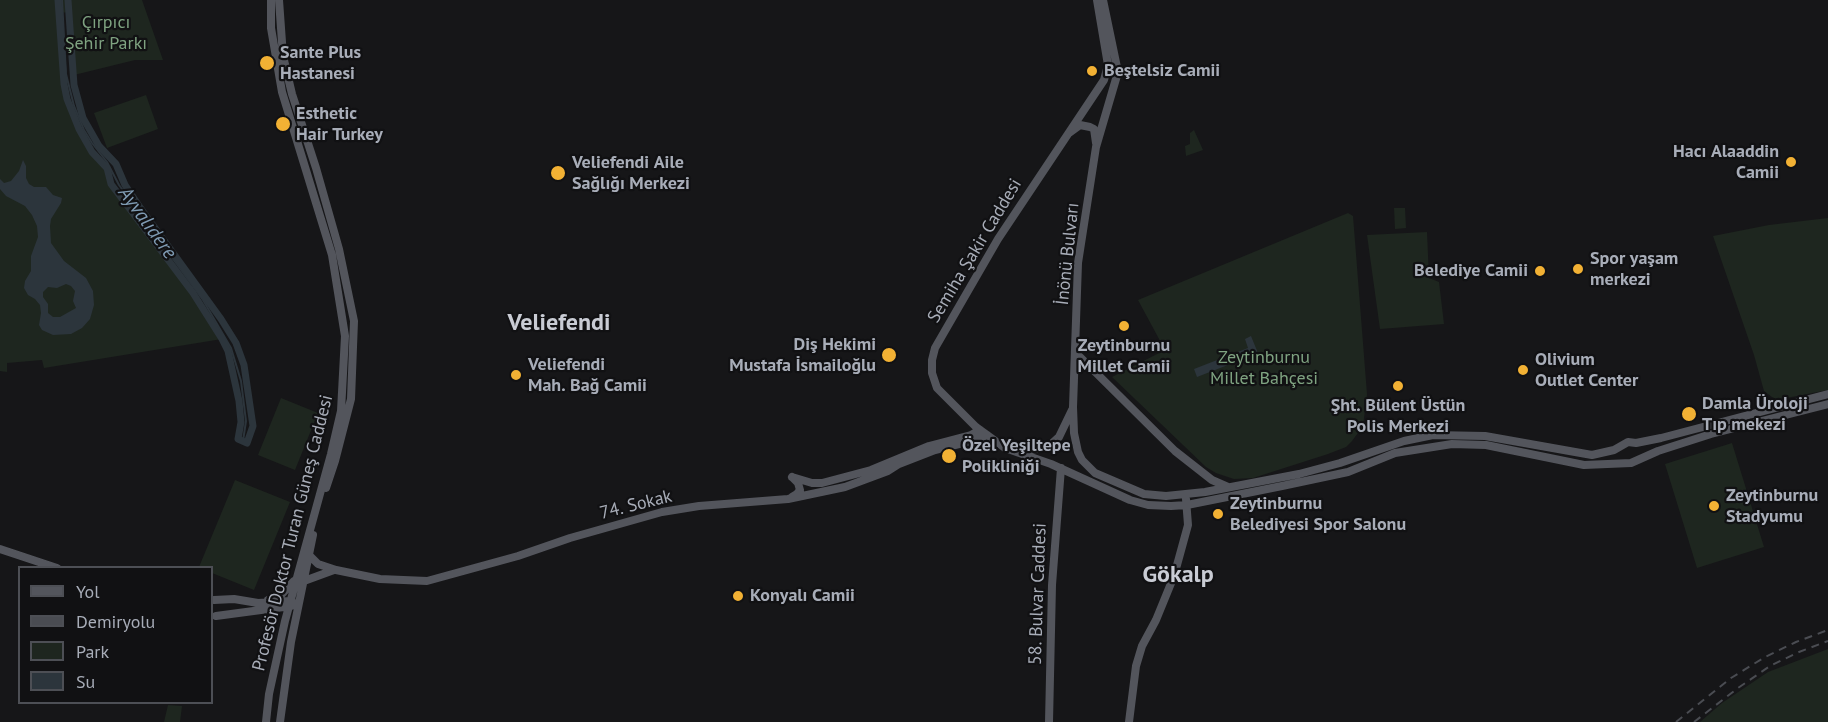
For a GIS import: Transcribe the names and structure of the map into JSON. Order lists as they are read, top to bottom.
{
  "streets": {
    "main road": [
      "Semiha Şakir Caddesi",
      "İnönü Bulvarı",
      "74. Sokak",
      "Profesör Doktor Turan Güneş Caddesi",
      "58. Bulvar Caddesi"
    ]
  },
  "crossings": [
    ["Semiha Şakir Caddesi", "74. Sokak"],
    ["Semiha Şakir Caddesi", "58. Bulvar Caddesi"],
    ["74. Sokak", "Profesör Doktor Turan Güneş Caddesi"]
  ],
  "districts": ["Veliefendi", "Gökalp"],
  "water": ["Ayvalıdere"],
  "parks": ["Çırpıcı Şehir Parkı", "Zeytinburnu Millet Bahçesi"],
  "places": [
    "Sante Plus Hastanesi",
    "Beştelsiz Camii",
    "Esthetic Hair Turkey",
    "Hacı Alaaddin Camii",
    "Veliefendi Aile Sağlığı Merkezi",
    "Spor yaşam merkezi",
    "Belediye Camii",
    "Zeytinburnu Millet Camii",
    "Diş Hekimi Mustafa İsmailoğlu",
    "Olivium Outlet Center",
    "Veliefendi Mah. Bağ Camii",
    "Şht. Bülent Üstün Polis Merkezi",
    "Damla Üroloji Tıp mekezi",
    "Özel Yeşiltepe Polikliniği",
    "Zeytinburnu Stadyumu",
    "Zeytinburnu Belediyesi Spor Salonu",
    "Konyalı Camii"
  ],
  "legend": [
    "Yol",
    "Demiryolu",
    "Park",
    "Su"
  ]
}
